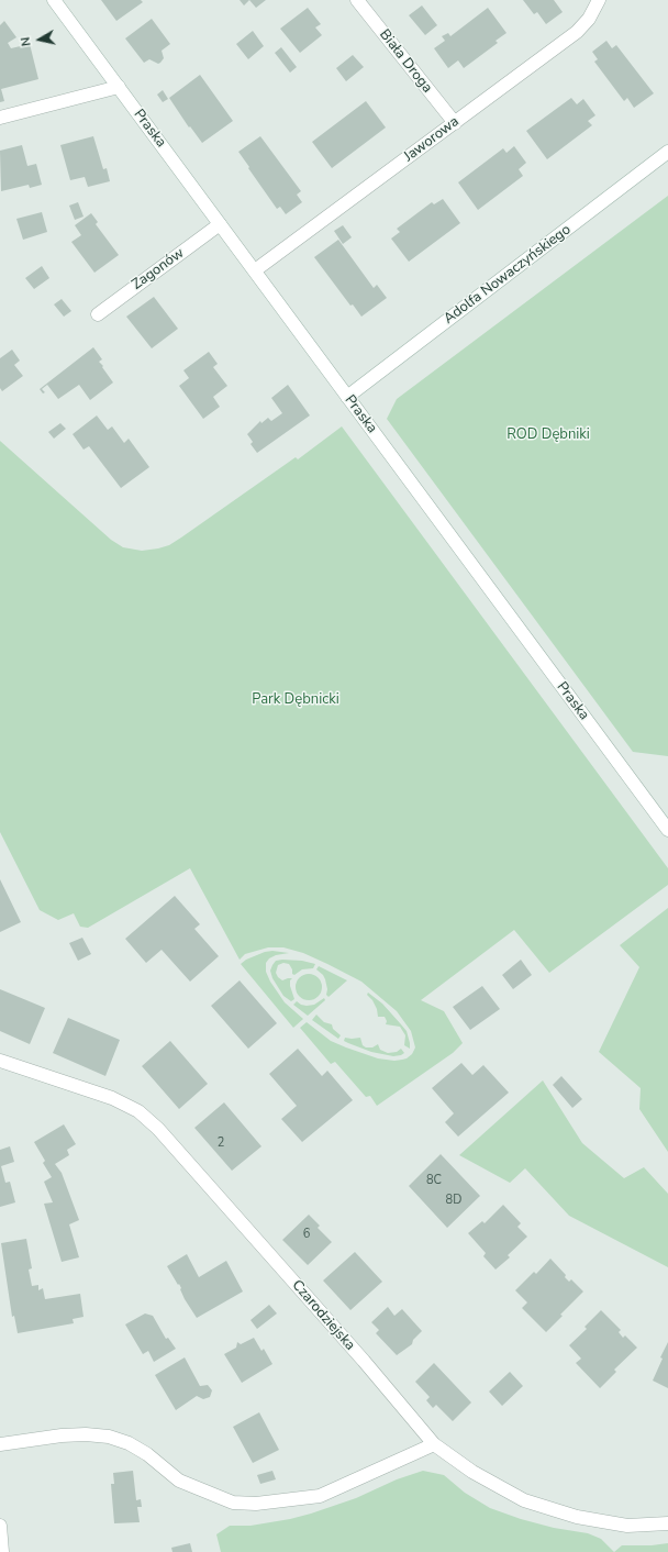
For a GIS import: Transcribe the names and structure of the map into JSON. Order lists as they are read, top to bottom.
{
  "streets": {
    "street": [
      "Biała Droga",
      "Praska",
      "Jaworowa",
      "Zagonów",
      "Adolfa Nowaczyńskiego",
      "Czarodziejska"
    ]
  },
  "crossings": [
    ["Biała Droga", "Jaworowa"],
    ["Praska", "Jaworowa"],
    ["Praska", "Zagonów"],
    ["Praska", "Adolfa Nowaczyńskiego"]
  ],
  "parks": ["ROD Dębniki", "Park Dębnicki"],
  "house_numbers": [
    "2",
    "8C",
    "8D",
    "6"
  ],
  "north": "left"
}
